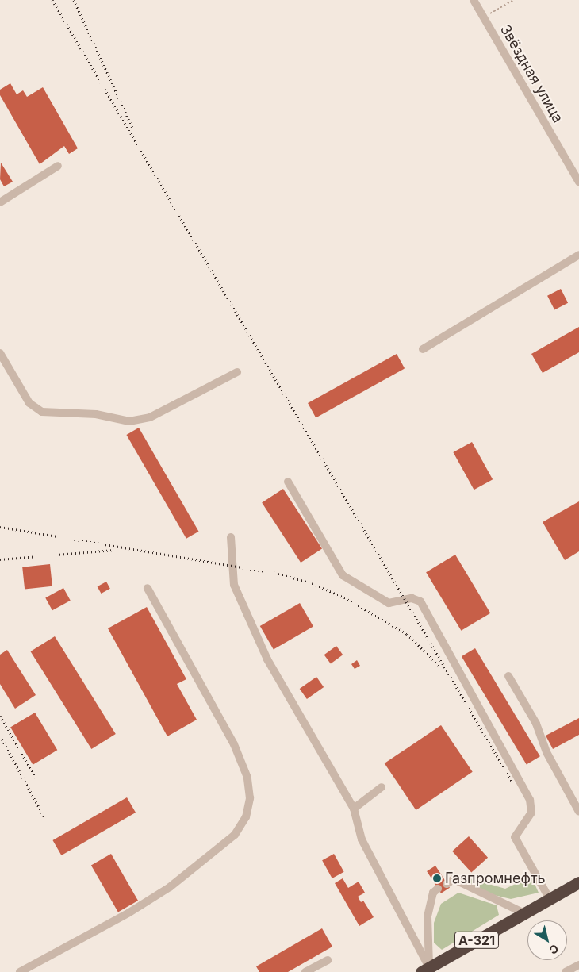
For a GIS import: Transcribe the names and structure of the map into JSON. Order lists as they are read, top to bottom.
{
  "streets": {
    "highway": ["А-321"],
    "street": ["Звёздная улица"]
  },
  "places": ["Газпромнефть"],
  "north": "bottom right"
}
